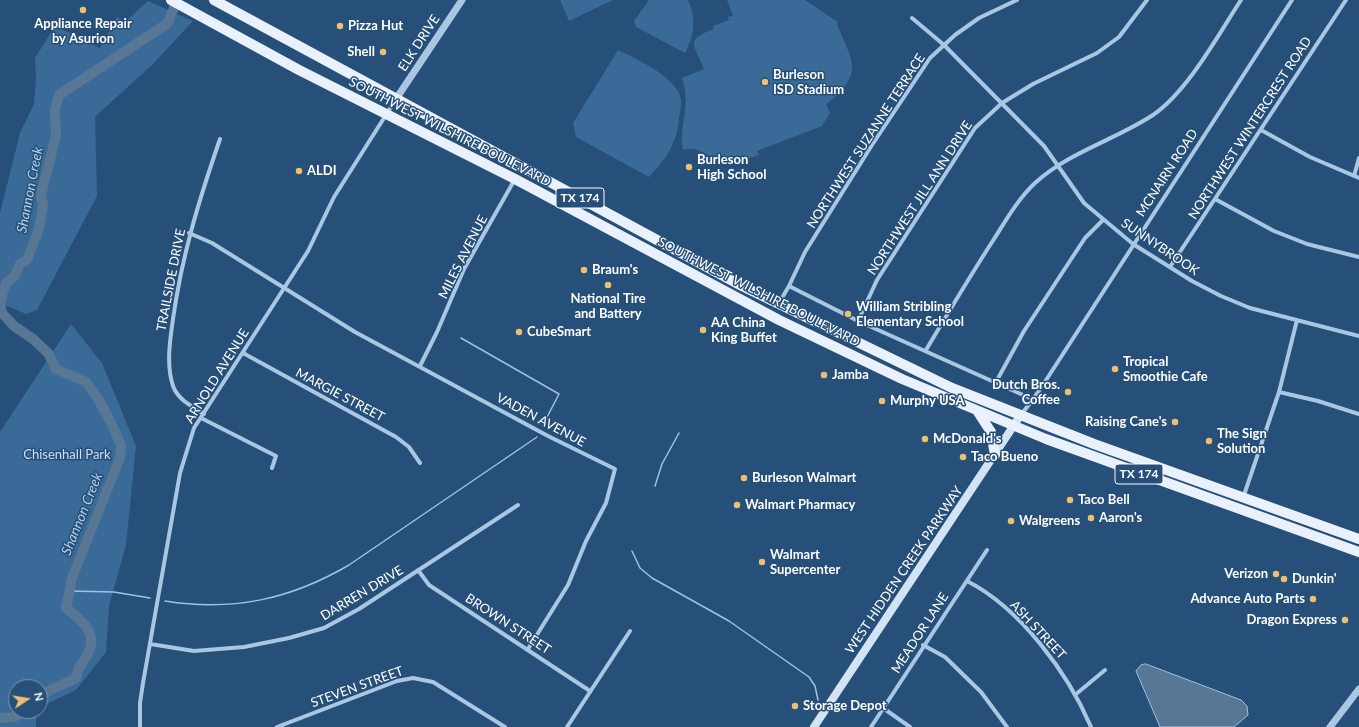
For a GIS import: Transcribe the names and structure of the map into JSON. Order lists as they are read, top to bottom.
{
  "streets": {
    "main road": ["SOUTHWEST WILSHIRE BOULEVARD", "TX 174", "WEST HIDDEN CREEK PARKWAY"],
    "street": [
      "ELK DRIVE",
      "NORTHWEST WINTERCREST ROAD",
      "NORTHWEST SUZANNE TERRACE",
      "MCNAIRN ROAD",
      "NORTHWEST JILL ANN DRIVE",
      "SUNNYBROOK",
      "MILES AVENUE",
      "TRAILSIDE DRIVE",
      "ARNOLD AVENUE",
      "MARGIE STREET",
      "VADEN AVENUE",
      "DARREN DRIVE",
      "BROWN STREET",
      "ASH STREET",
      "MEADOR LANE",
      "STEVEN STREET"
    ]
  },
  "crossings": [
    ["ELK DRIVE", "SOUTHWEST WILSHIRE BOULEVARD"],
    ["ELK DRIVE", "ARNOLD AVENUE"],
    ["NORTHWEST WINTERCREST ROAD", "SUNNYBROOK"],
    ["SOUTHWEST WILSHIRE BOULEVARD", "NORTHWEST SUZANNE TERRACE"],
    ["SOUTHWEST WILSHIRE BOULEVARD", "MCNAIRN ROAD"],
    ["SOUTHWEST WILSHIRE BOULEVARD", "MILES AVENUE"],
    ["SOUTHWEST WILSHIRE BOULEVARD", "ARNOLD AVENUE"],
    ["SOUTHWEST WILSHIRE BOULEVARD", "WEST HIDDEN CREEK PARKWAY"],
    ["NORTHWEST SUZANNE TERRACE", "SUNNYBROOK"],
    ["MCNAIRN ROAD", "SUNNYBROOK"],
    ["MCNAIRN ROAD", "WEST HIDDEN CREEK PARKWAY"],
    ["NORTHWEST JILL ANN DRIVE", "SUNNYBROOK"],
    ["MILES AVENUE", "VADEN AVENUE"],
    ["TRAILSIDE DRIVE", "ARNOLD AVENUE"],
    ["TRAILSIDE DRIVE", "VADEN AVENUE"],
    ["ARNOLD AVENUE", "MARGIE STREET"],
    ["ARNOLD AVENUE", "VADEN AVENUE"],
    ["ARNOLD AVENUE", "DARREN DRIVE"],
    ["VADEN AVENUE", "BROWN STREET"],
    ["DARREN DRIVE", "BROWN STREET"],
    ["ASH STREET", "MEADOR LANE"]
  ],
  "water": ["Shannon Creek"],
  "parks": ["Chisenhall Park"],
  "places": [
    "Appliance Repair by Asurion",
    "Pizza Hut",
    "Shell",
    "Burleson ISD Stadium",
    "Burleson High School",
    "ALDI",
    "Braum's",
    "National Tire and Battery",
    "William Stribling Elementary School",
    "AA China King Buffet",
    "CubeSmart",
    "Tropical Smoothie Cafe",
    "Jamba",
    "Dutch Bros. Coffee",
    "Murphy USA",
    "Raising Cane's",
    "McDonald's",
    "The Sign Solution",
    "Taco Bueno",
    "Burleson Walmart",
    "Taco Bell",
    "Walmart Pharmacy",
    "Aaron's",
    "Walgreens",
    "Walmart Supercenter",
    "Verizon",
    "Dunkin'",
    "Advance Auto Parts",
    "Dragon Express",
    "Storage Depot"
  ],
  "north": "right"
}
